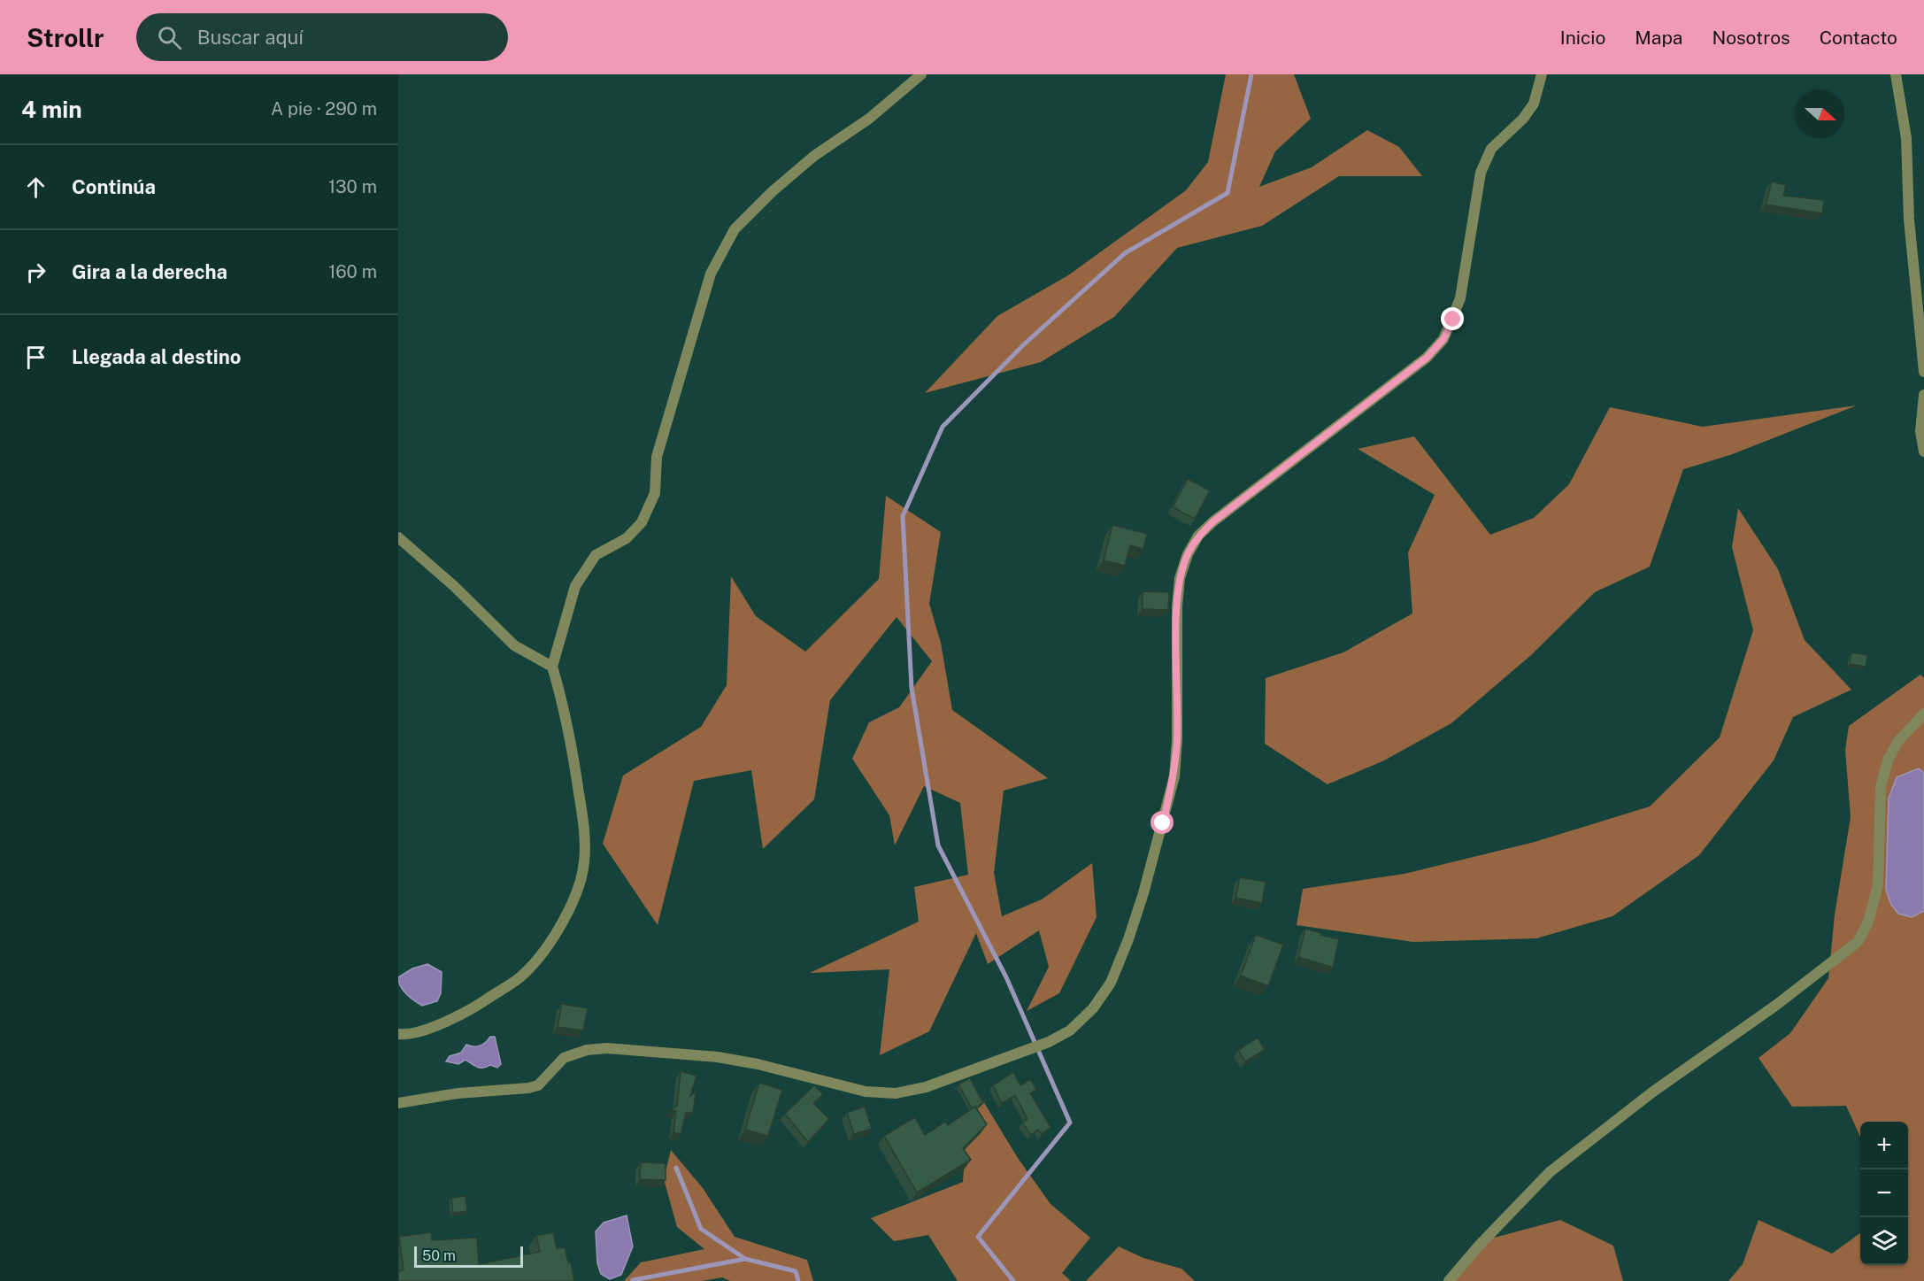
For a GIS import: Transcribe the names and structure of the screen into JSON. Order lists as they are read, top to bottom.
{
  "scale_bar": "50 m",
  "north": "right",
  "page": {
    "header": "Strollr",
    "search": "Buscar aquí",
    "nav": [
      "Inicio",
      "Mapa",
      "Nosotros",
      "Contacto"
    ],
    "heading": ["4 min", "A pie · 290 m"],
    "list": [
      ["Continúa", "130 m"],
      ["Gira a la derecha", "160 m"],
      "Llegada al destino"
    ],
    "map_buttons": ["+", "−"],
    "scale": "50 m"
  }
}
